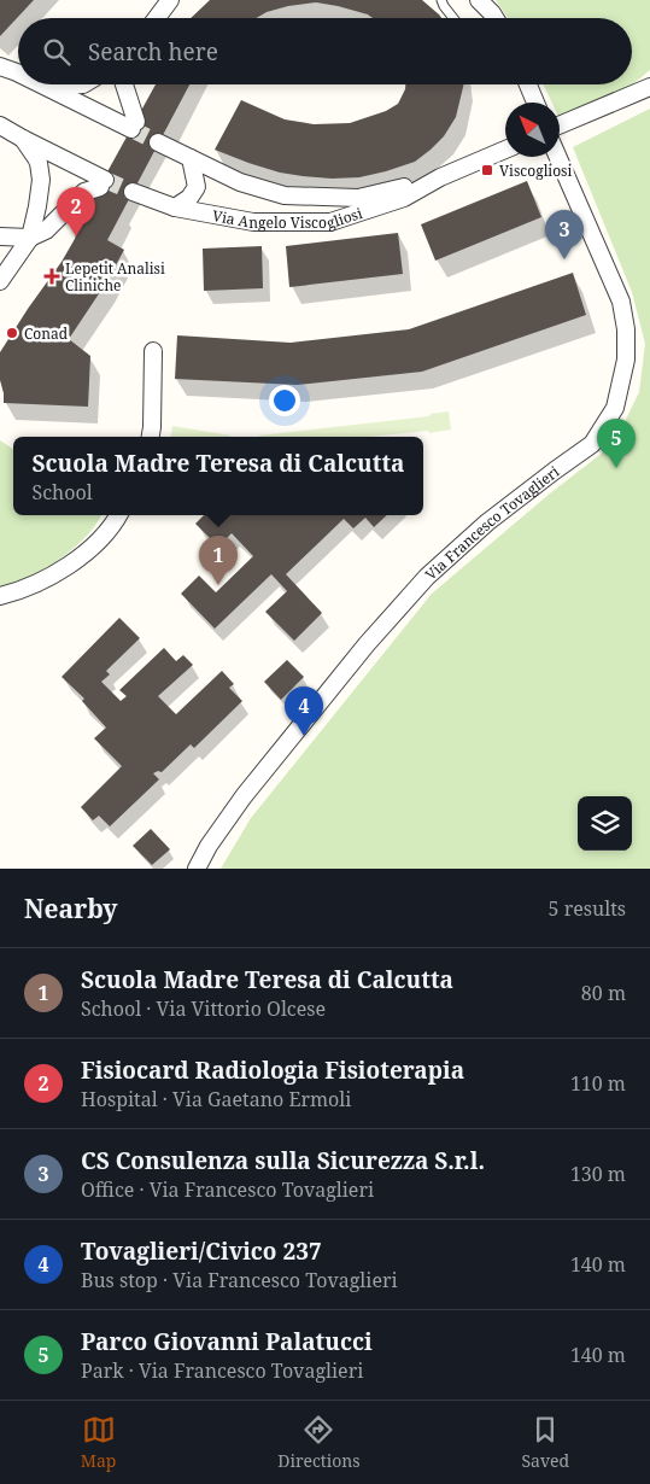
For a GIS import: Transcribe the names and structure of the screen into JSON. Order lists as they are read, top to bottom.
{
  "streets": {
    "street": ["Via Angelo Viscogliosi", "Via Francesco Tovaglieri"]
  },
  "places": {
    "transit": ["Viscogliosi"],
    "health": ["Lepetit Analisi Cliniche"],
    "other": ["Conad"]
  },
  "north": "top left",
  "page": {
    "search": "Search here",
    "pins": [
      "2",
      "3",
      "5",
      "1",
      "4"
    ],
    "popup": ["Scuola Madre Teresa di Calcutta", "School"],
    "heading": ["Nearby", "5 results"],
    "list": [
      {
        "mark": "1",
        "name": "Scuola Madre Teresa di Calcutta",
        "note": "School · Via Vittorio Olcese",
        "value": "80 m"
      },
      {
        "mark": "2",
        "name": "Fisiocard Radiologia Fisioterapia",
        "note": "Hospital · Via Gaetano Ermoli",
        "value": "110 m"
      },
      {
        "mark": "3",
        "name": "CS Consulenza sulla Sicurezza S.r.l.",
        "note": "Office · Via Francesco Tovaglieri",
        "value": "130 m"
      },
      {
        "mark": "4",
        "name": "Tovaglieri/Civico 237",
        "note": "Bus stop · Via Francesco Tovaglieri",
        "value": "140 m"
      },
      {
        "mark": "5",
        "name": "Parco Giovanni Palatucci",
        "note": "Park · Via Francesco Tovaglieri",
        "value": "140 m"
      }
    ],
    "nav": ["Map", "Directions", "Saved"]
  }
}
